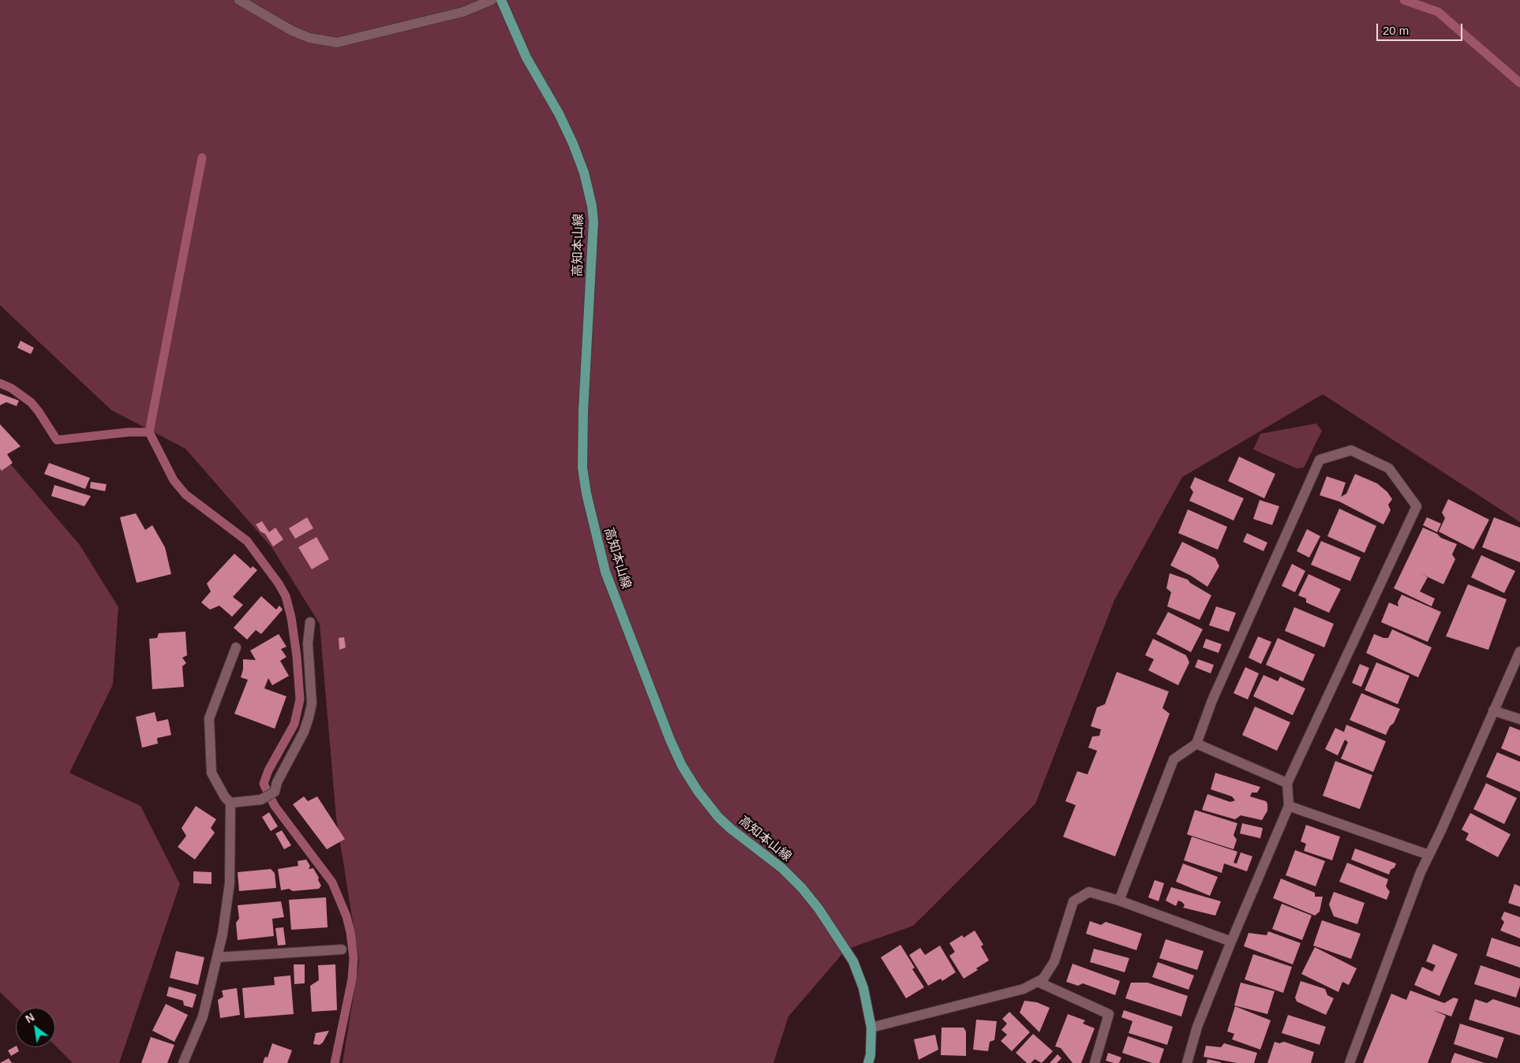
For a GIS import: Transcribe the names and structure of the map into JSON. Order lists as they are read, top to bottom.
{
  "streets": {
    "main road": ["高知本山線"]
  },
  "scale_bar": "20 m",
  "north": "top left"
}
